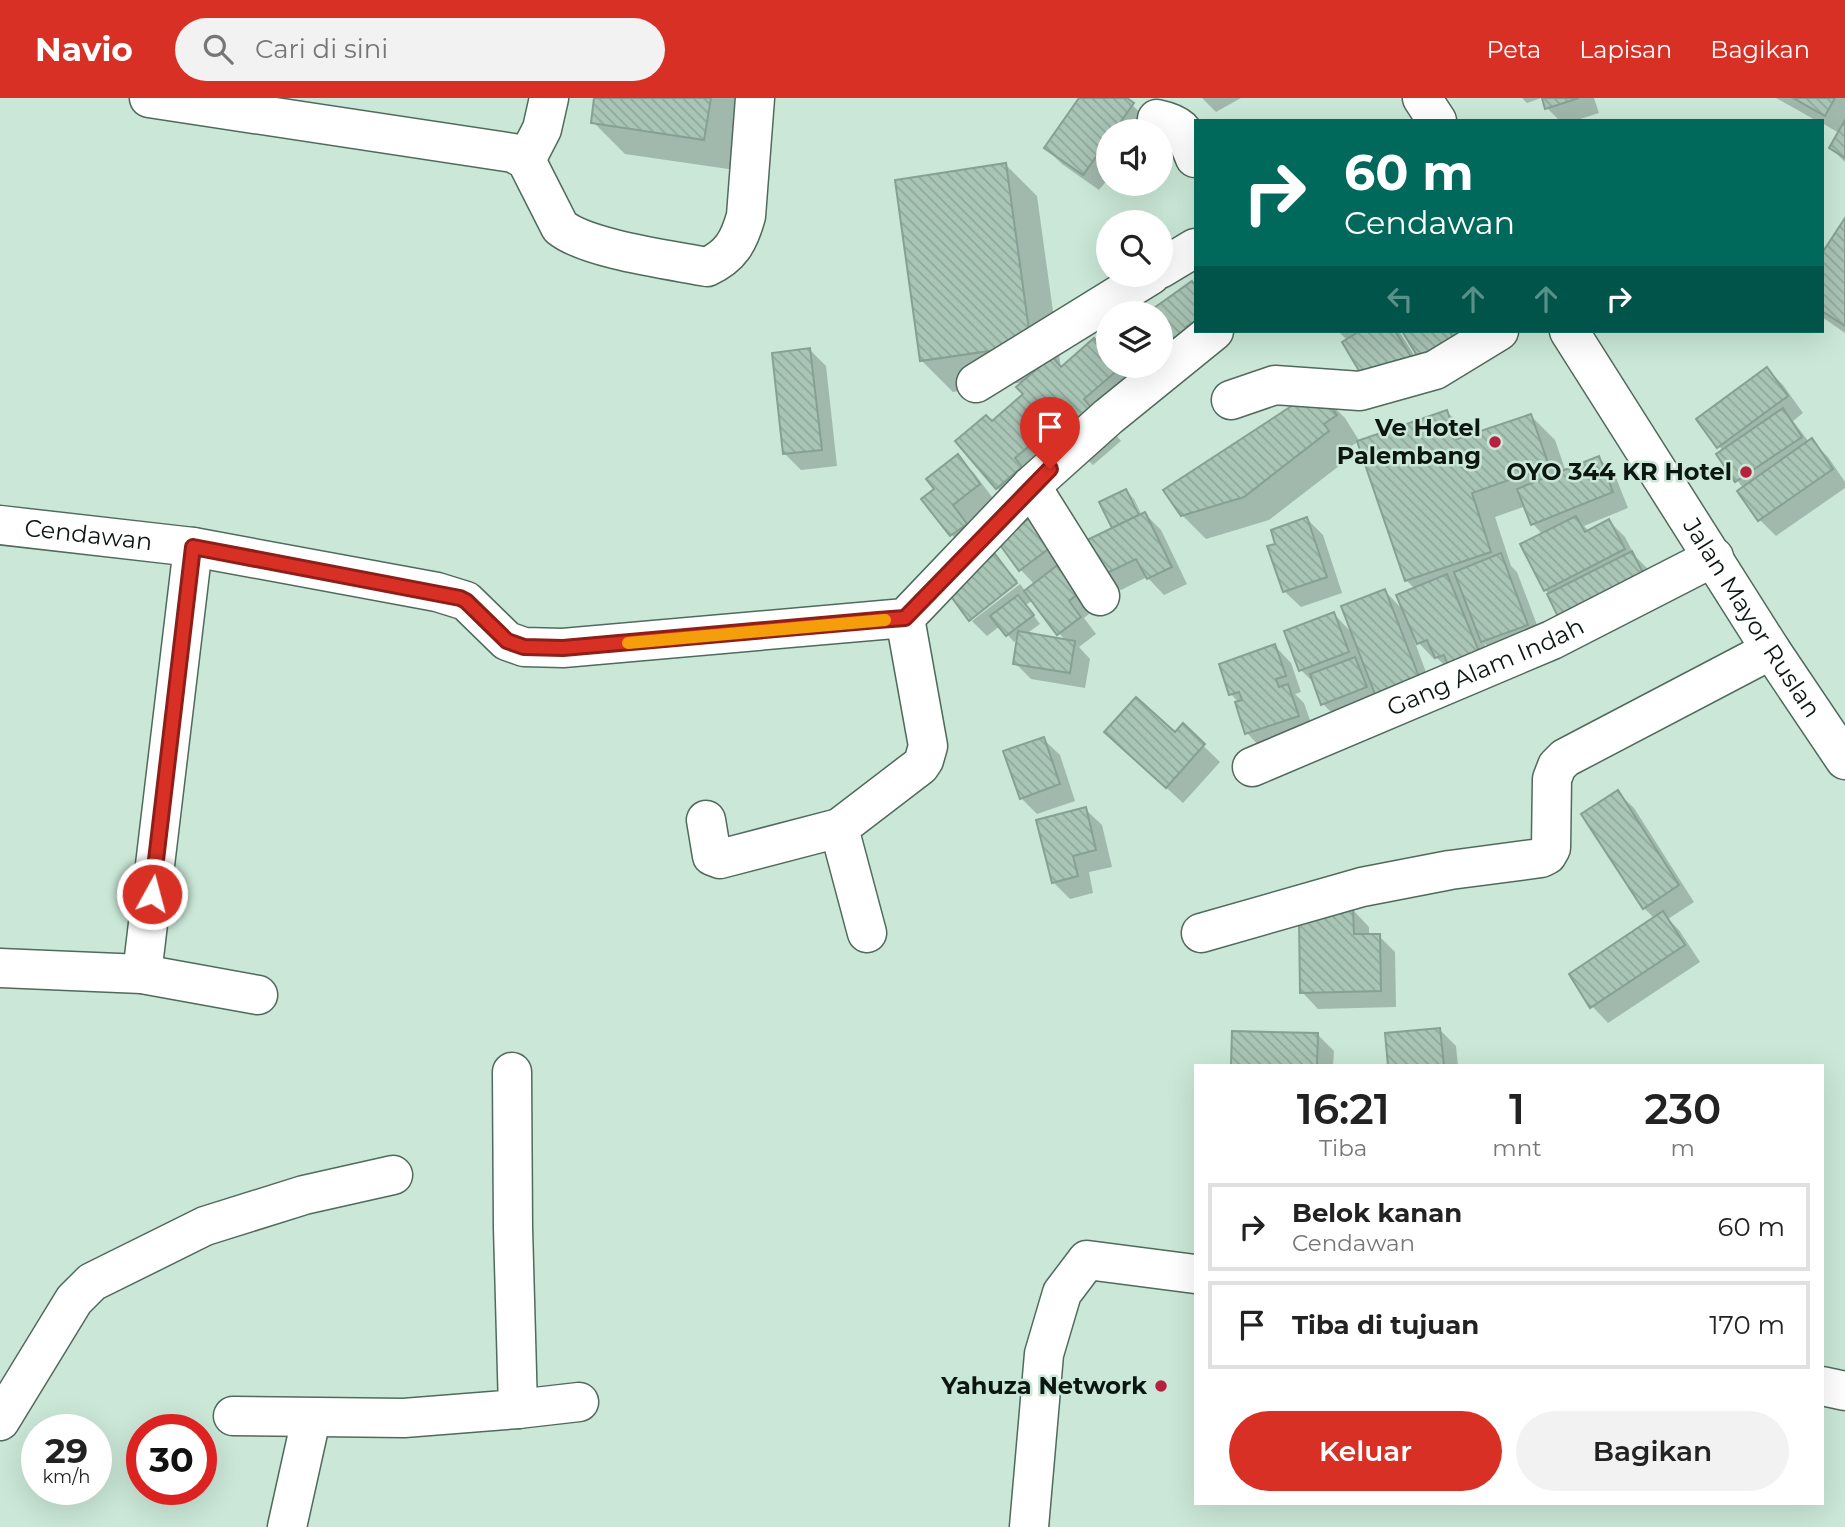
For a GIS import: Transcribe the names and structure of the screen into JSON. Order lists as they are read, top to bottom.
{
  "streets": {
    "street": ["Cendawan", "Jalan Mayor Ruslan", "Gang Alam Indah"]
  },
  "crossings": [
    ["Jalan Mayor Ruslan", "Gang Alam Indah"]
  ],
  "places": ["Ve Hotel Palembang", "OYO 344 KR Hotel", "Yahuza Network"],
  "page": {
    "header": "Navio",
    "search": "Cari di sini",
    "nav": ["Peta", "Lapisan", "Bagikan"],
    "turn": ["60 m", "Cendawan"],
    "eta": [
      "16:21",
      "Tiba",
      "1",
      "mnt",
      "230",
      "m"
    ],
    "list": [
      {
        "name": "Belok kanan",
        "note": "Cendawan",
        "value": "60 m"
      },
      {
        "name": "Tiba di tujuan",
        "value": "170 m"
      }
    ],
    "buttons": ["Keluar", "Bagikan"],
    "speed": "29 km/h",
    "limit": "30"
  }
}
